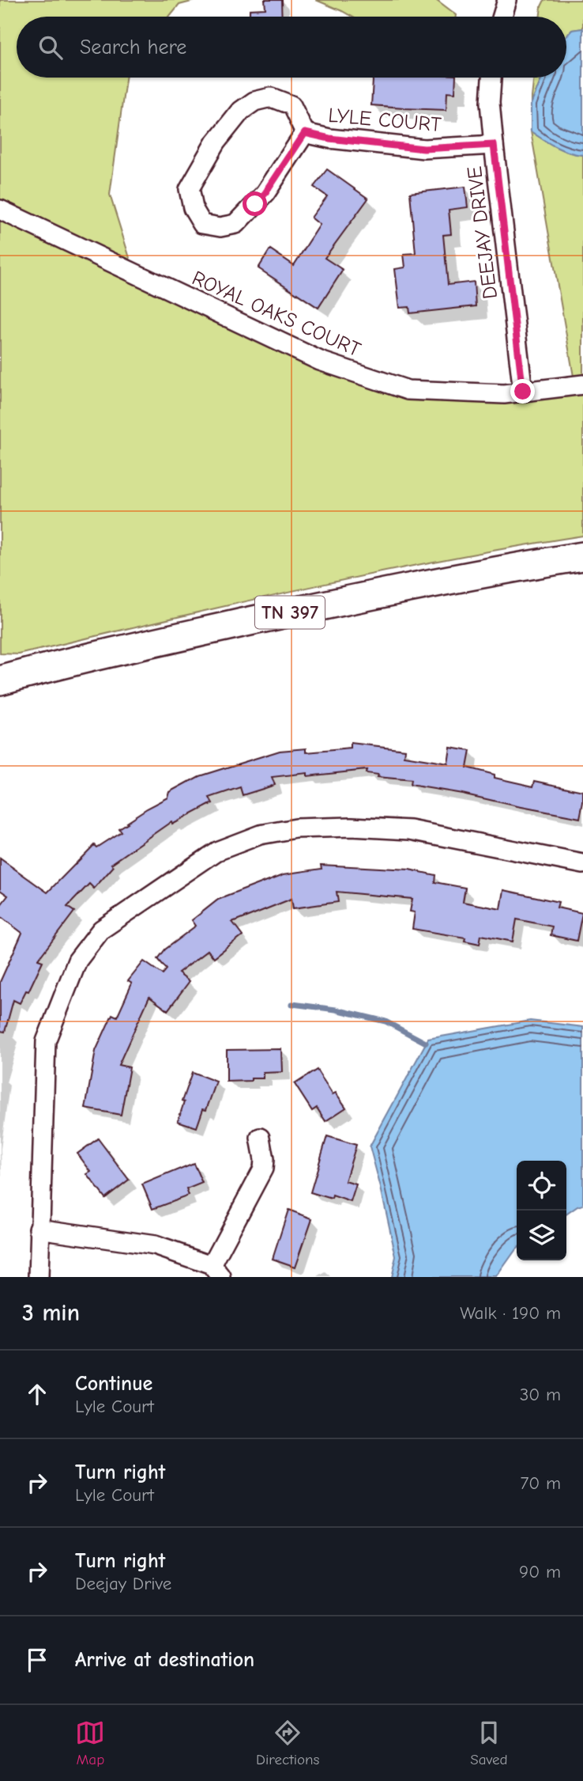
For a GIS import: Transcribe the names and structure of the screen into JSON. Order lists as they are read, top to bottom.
{
  "streets": {
    "main road": ["TN 397"],
    "street": ["LYLE COURT", "DEEJAY DRIVE", "ROYAL OAKS COURT"]
  },
  "crossings": [
    ["LYLE COURT", "DEEJAY DRIVE"],
    ["DEEJAY DRIVE", "ROYAL OAKS COURT"]
  ],
  "page": {
    "search": "Search here",
    "heading": ["3 min", "Walk · 190 m"],
    "list": [
      ["Continue", "Lyle Court", "30 m"],
      ["Turn right", "Lyle Court", "70 m"],
      ["Turn right", "Deejay Drive", "90 m"],
      "Arrive at destination"
    ],
    "nav": ["Map", "Directions", "Saved"]
  }
}
